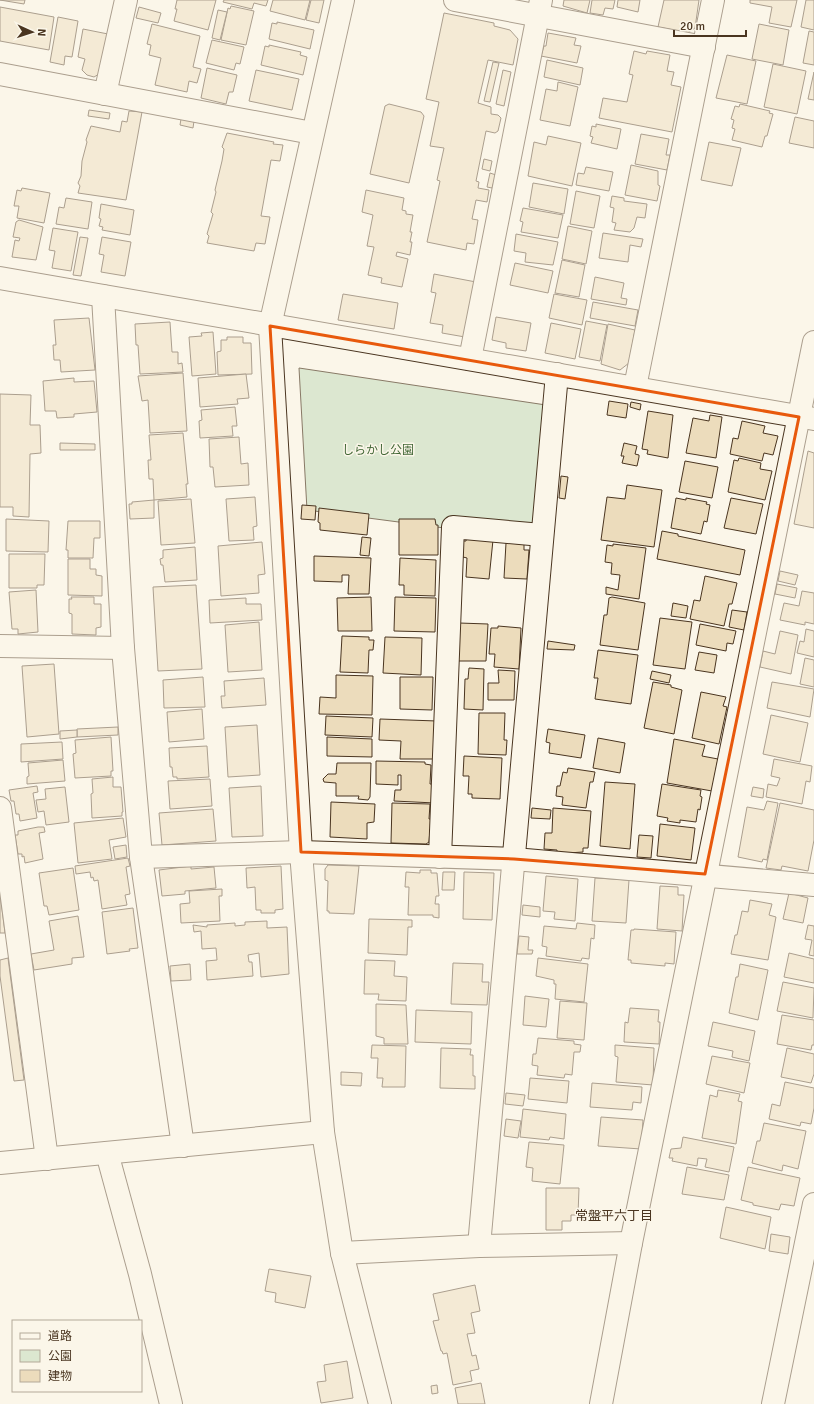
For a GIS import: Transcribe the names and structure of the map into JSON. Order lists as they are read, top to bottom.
{
  "districts": ["常盤平六丁目"],
  "parks": ["しらかし公園"],
  "legend": ["道路", "公園", "建物"],
  "scale_bar": "20 m",
  "north": "right"
}
